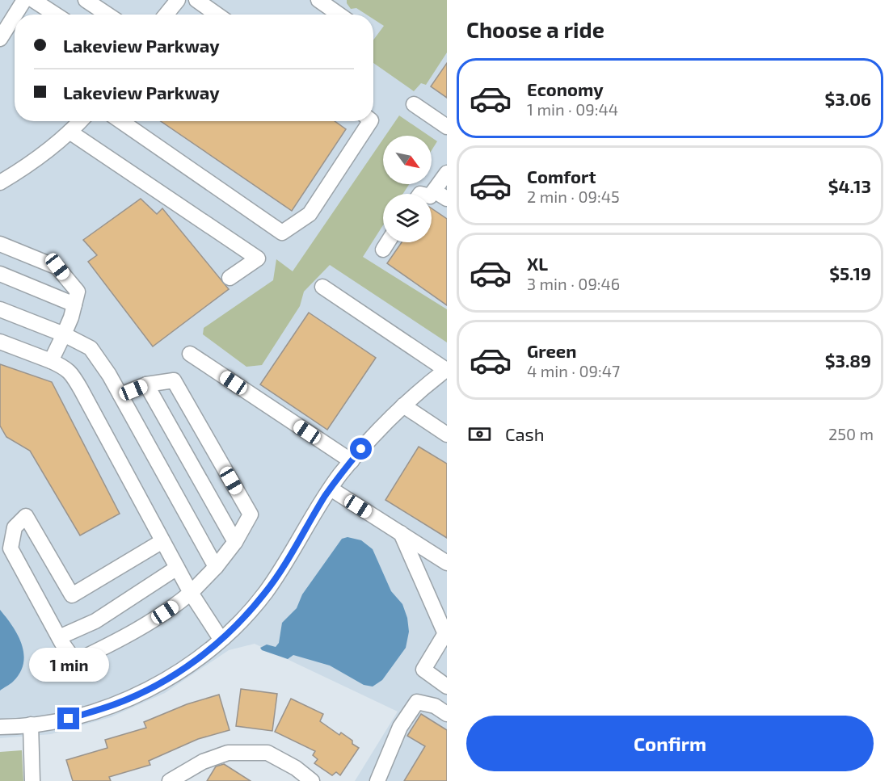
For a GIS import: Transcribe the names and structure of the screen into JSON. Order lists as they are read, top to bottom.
{
  "north": "bottom right",
  "page": {
    "heading": "Choose a ride",
    "banner": ["Lakeview Parkway", "Lakeview Parkway"],
    "list": [
      {
        "name": "Economy",
        "note": "1 min · 09:44",
        "value": "$3.06"
      },
      {
        "name": "Comfort",
        "note": "2 min · 09:45",
        "value": "$4.13"
      },
      {
        "name": "XL",
        "note": "3 min · 09:46",
        "value": "$5.19"
      },
      {
        "name": "Green",
        "note": "4 min · 09:47",
        "value": "$3.89"
      }
    ],
    "pay": ["Cash", "250 m"],
    "bubble": "1 min",
    "buttons": "Confirm"
  }
}
